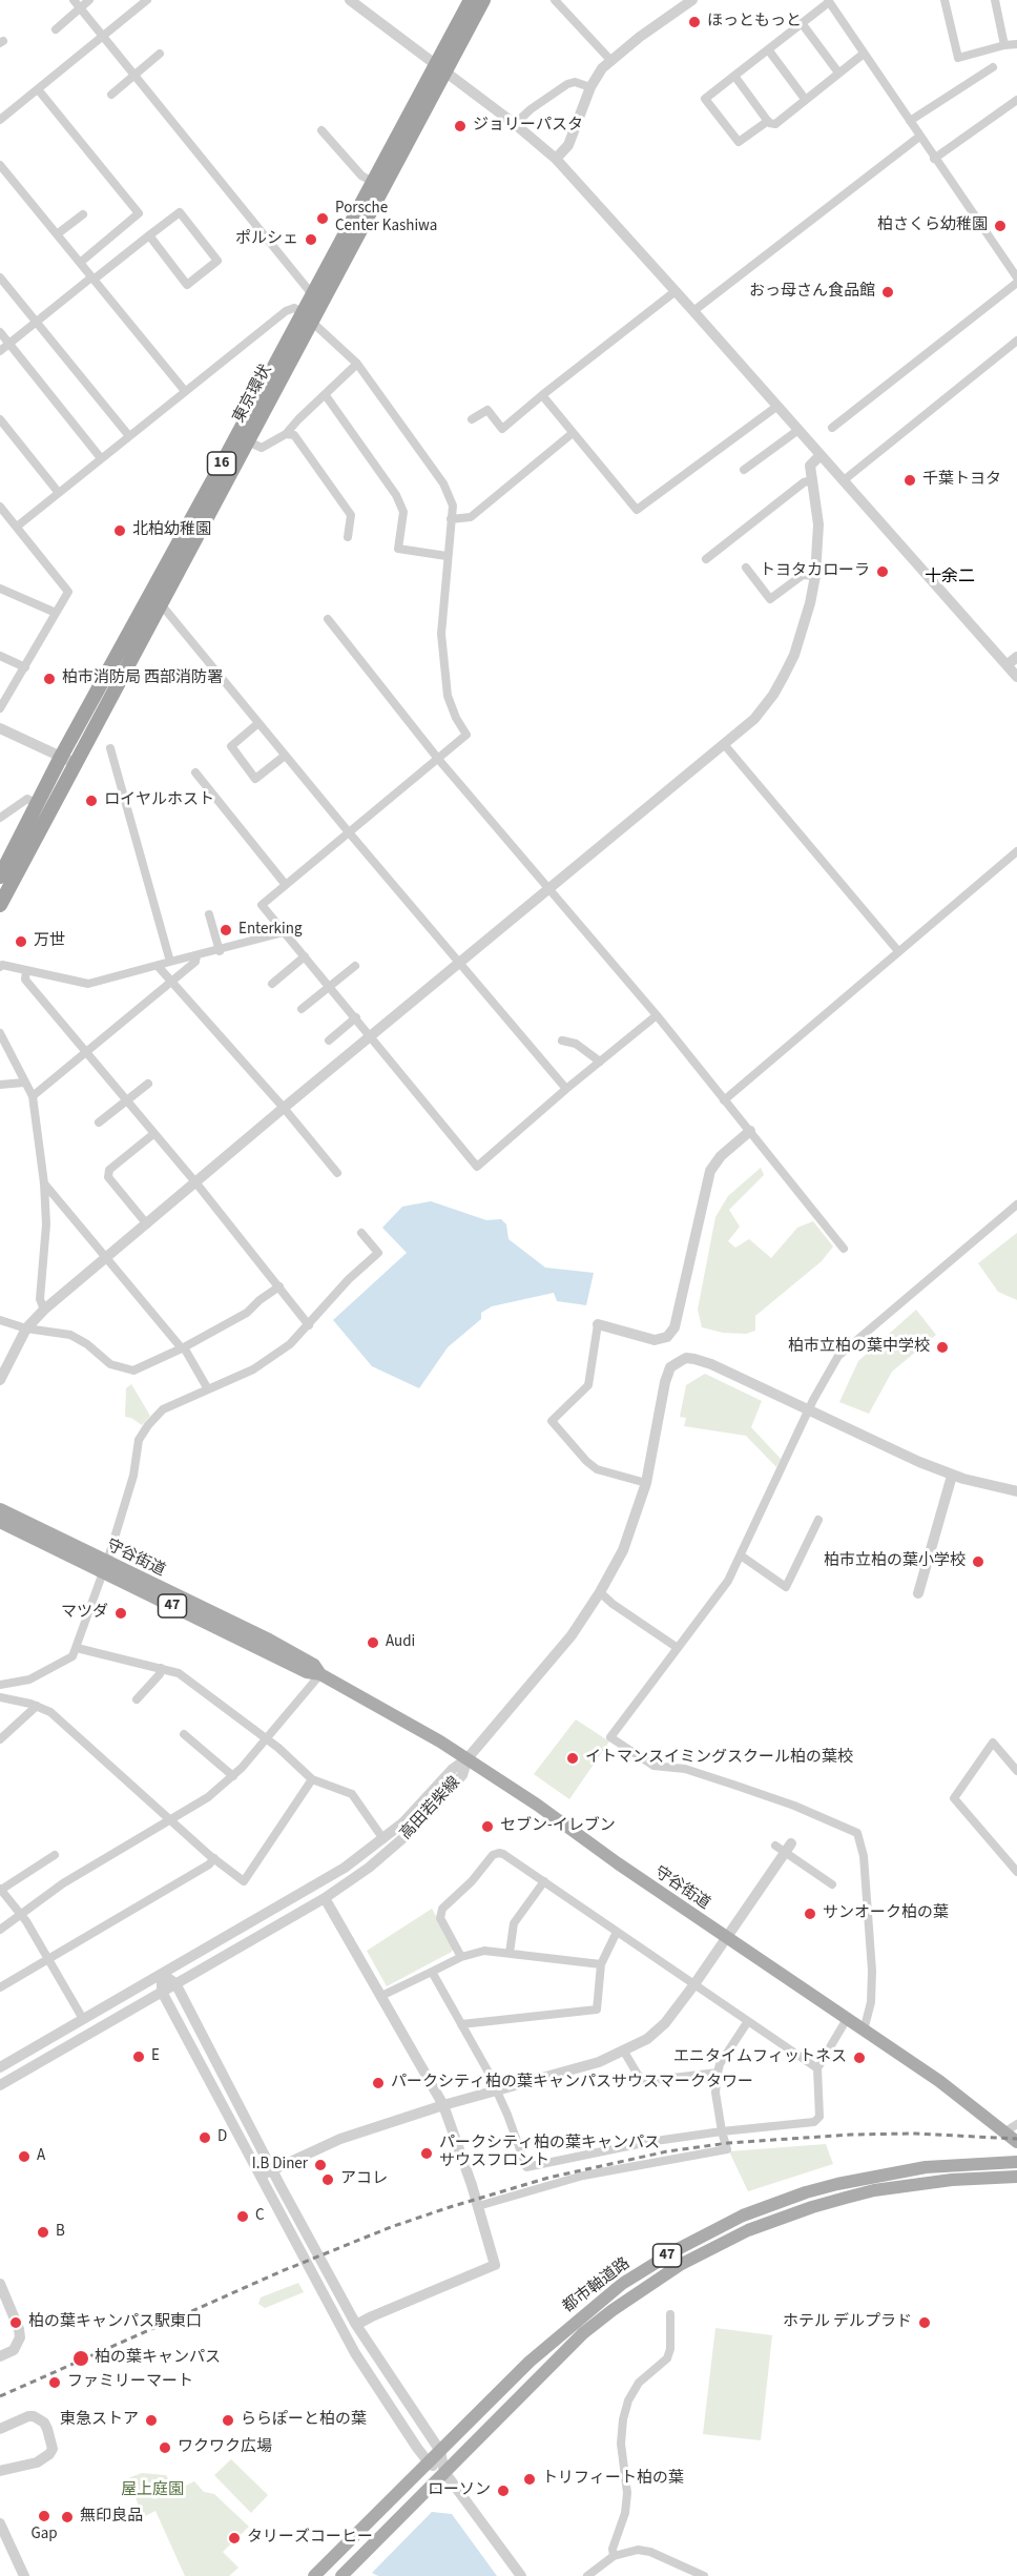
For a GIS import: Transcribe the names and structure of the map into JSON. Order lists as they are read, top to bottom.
{
  "streets": {
    "highway": ["東京環状", "16"],
    "main road": ["守谷街道", "47", "都市軸道路"],
    "street": ["高田若柴線"]
  },
  "crossings": [
    ["守谷街道", "高田若柴線"]
  ],
  "districts": ["十余二"],
  "parks": ["屋上庭園"],
  "places": [
    "ほっともっと",
    "ジョリーパスタ",
    "Porsche Center Kashiwa",
    "柏さくら幼稚園",
    "ポルシェ",
    "おっ母さん食品館",
    "千葉トヨタ",
    "北柏幼稚園",
    "トヨタカローラ",
    "柏市消防局 西部消防署",
    "ロイヤルホスト",
    "Enterking",
    "万世",
    "柏市立柏の葉中学校",
    "柏市立柏の葉小学校",
    "マツダ",
    "Audi",
    "イトマンスイミングスクール柏の葉校",
    "セブン-イレブン",
    "サンオーク柏の葉",
    "E",
    "エニタイムフィットネス",
    "パークシティ柏の葉キャンパスサウスマークタワー",
    "D",
    "パークシティ柏の葉キャンパス サウスフロント",
    "A",
    "I.B Diner",
    "アコレ",
    "C",
    "B",
    "柏の葉キャンパス駅東口",
    "ホテル デルプラド",
    "柏の葉キャンパス",
    "ファミリーマート",
    "東急ストア",
    "ららぽーと柏の葉",
    "ワクワク広場",
    "トリフィート柏の葉",
    "ローソン",
    "Gap",
    "無印良品",
    "タリーズコーヒー"
  ]
}
